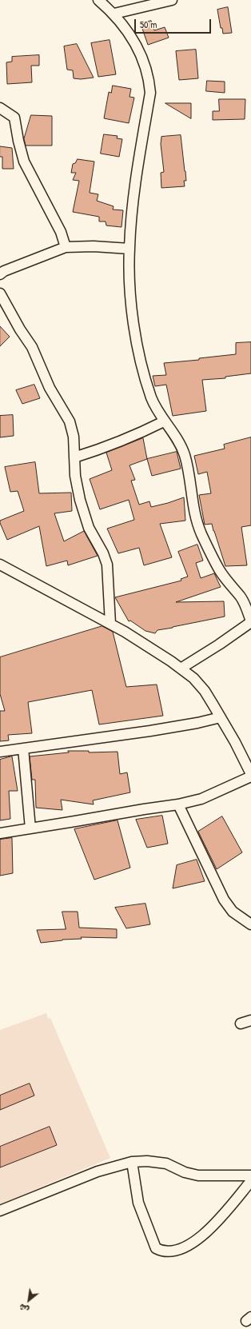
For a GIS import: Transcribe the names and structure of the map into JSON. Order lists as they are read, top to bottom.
{
  "scale_bar": "50 m",
  "north": "bottom left"
}
